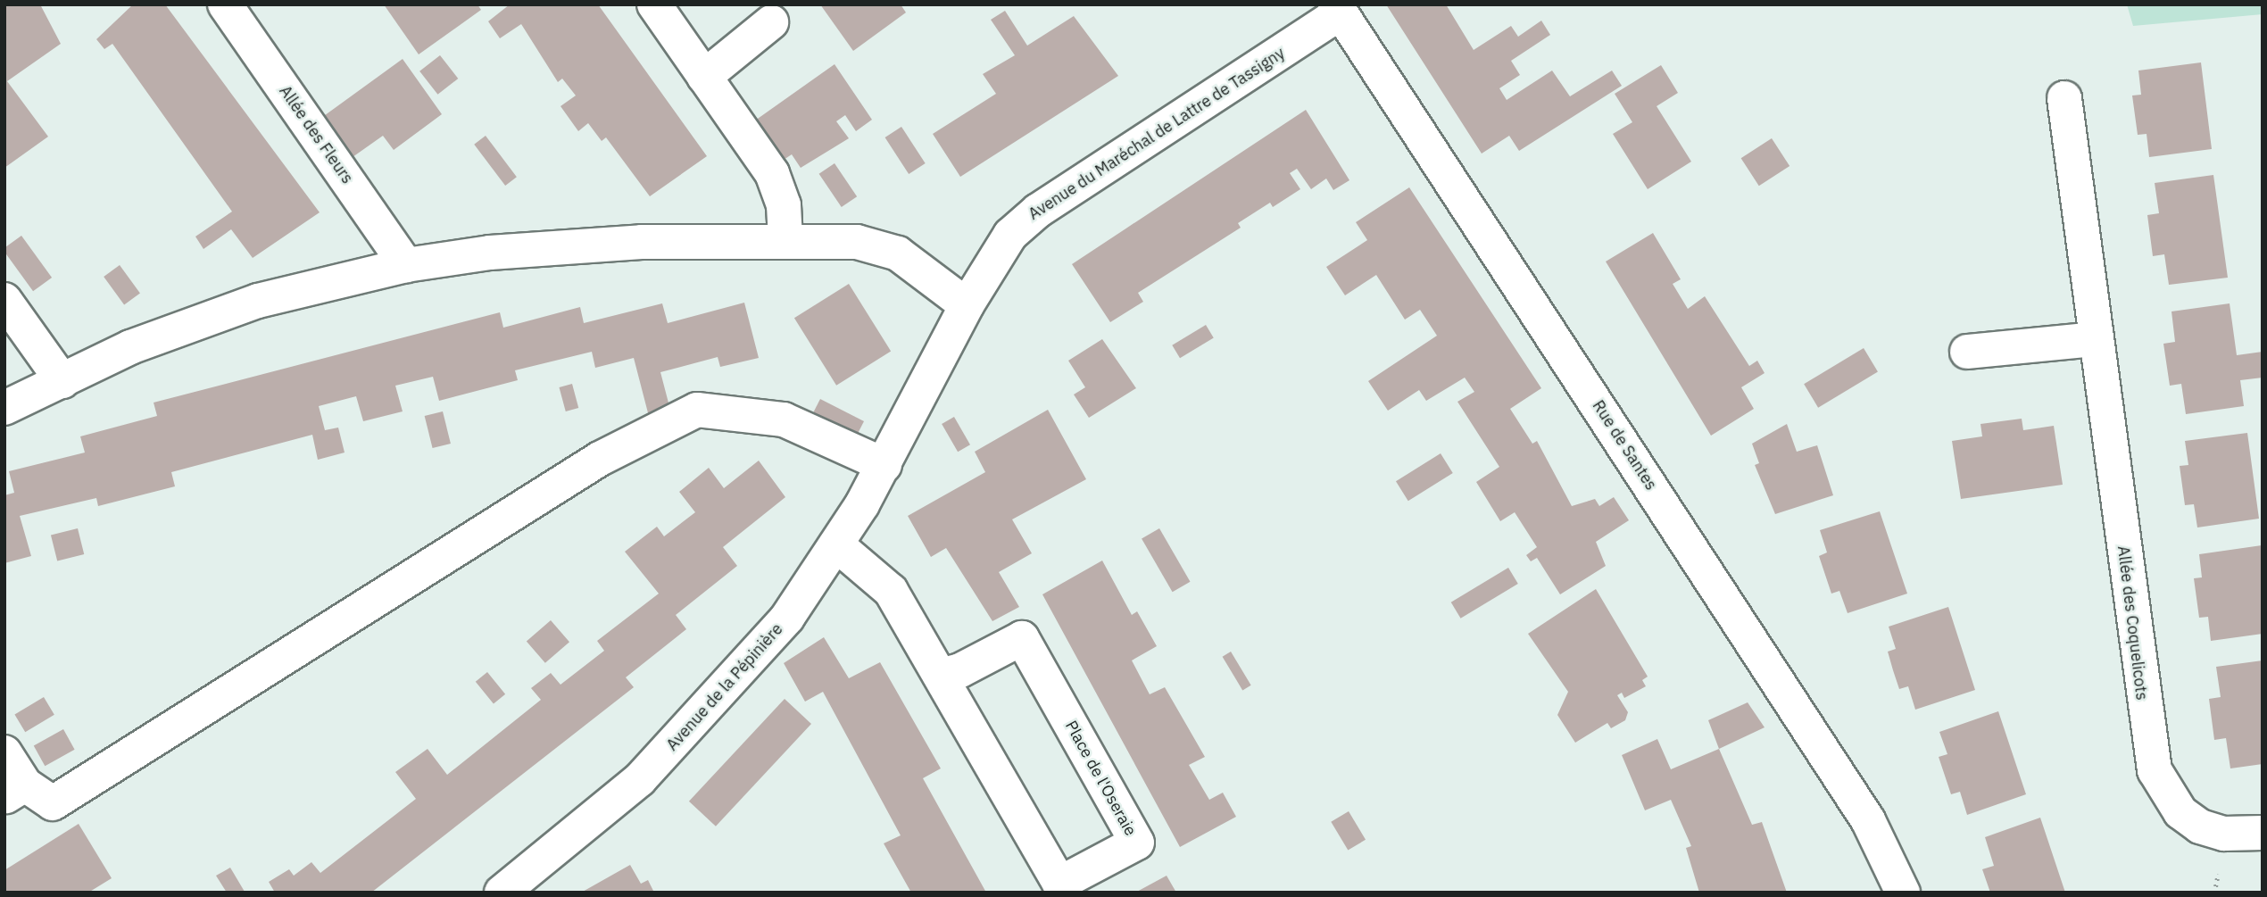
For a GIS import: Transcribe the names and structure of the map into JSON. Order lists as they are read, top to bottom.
{
  "streets": {
    "street": [
      "Avenue du Maréchal de Lattre de Tassigny",
      "Allée des Fleurs",
      "Rue de Santes",
      "Allée des Coquelicots",
      "Avenue de la Pépinière",
      "Place de l'Oseraie"
    ]
  },
  "crossings": [
    ["Avenue du Maréchal de Lattre de Tassigny", "Rue de Santes"],
    ["Avenue du Maréchal de Lattre de Tassigny", "Avenue de la Pépinière"],
    ["Avenue de la Pépinière", "Place de l'Oseraie"]
  ]
}
